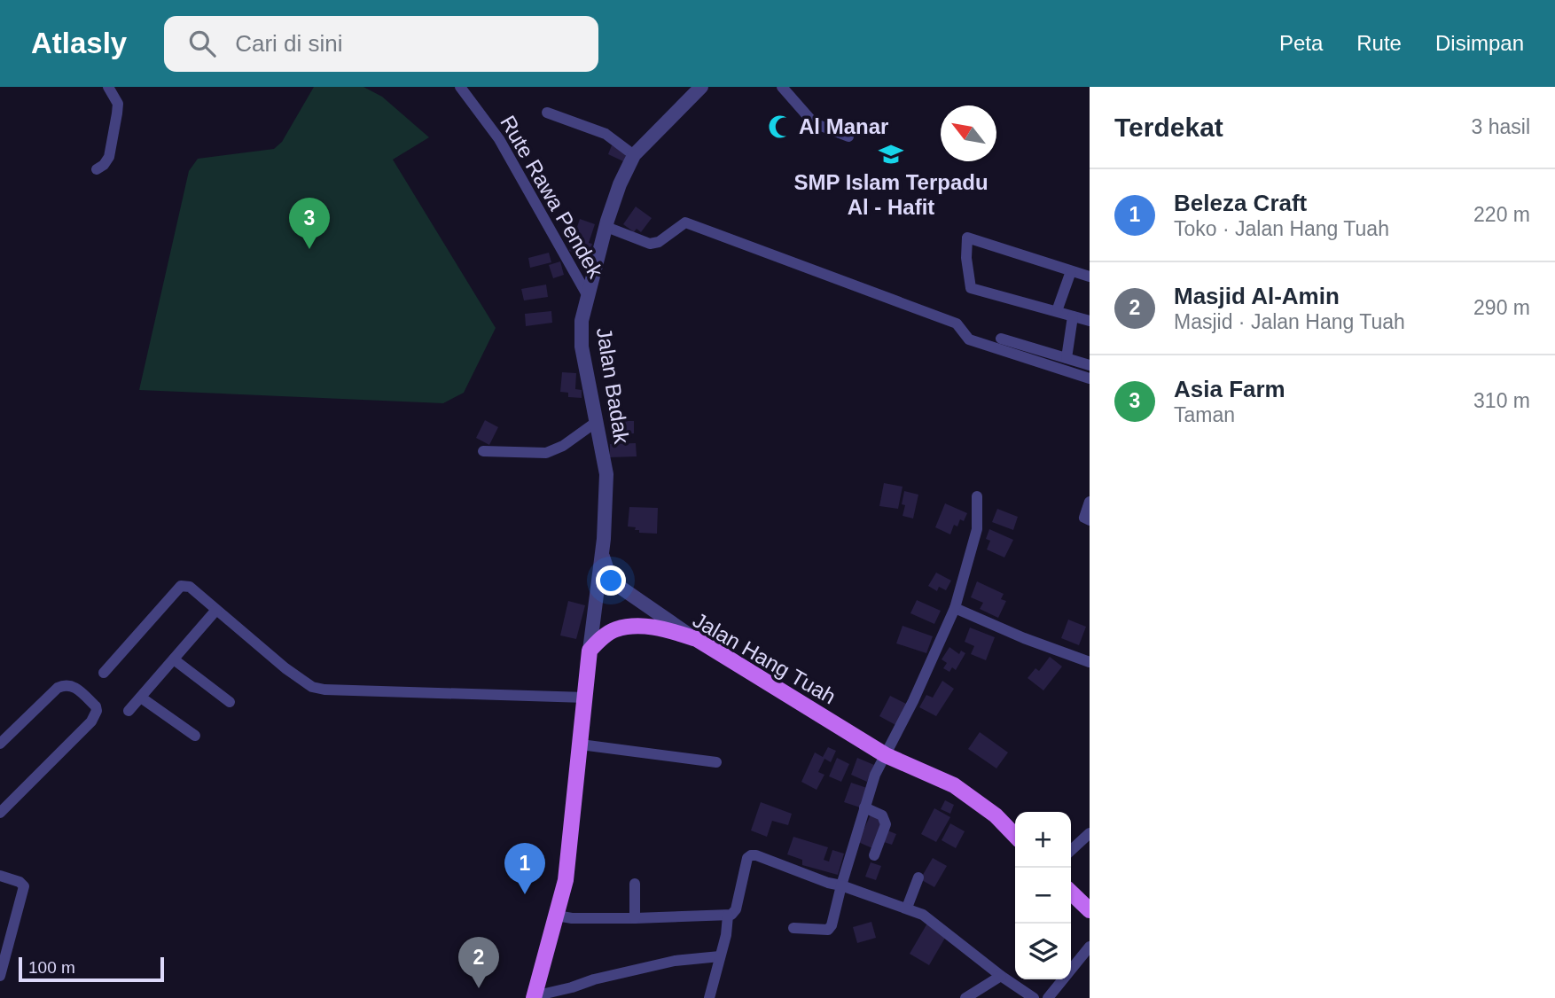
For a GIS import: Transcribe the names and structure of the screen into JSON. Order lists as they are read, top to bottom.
{
  "streets": {
    "main road": ["Jalan Hang Tuah"],
    "street": ["Rute Rawa Pendek", "Jalan Badak"]
  },
  "crossings": [
    ["Rute Rawa Pendek", "Jalan Badak"],
    ["Jalan Badak", "Jalan Hang Tuah"]
  ],
  "places": {
    "mosque": ["Al Manar"],
    "school or university": ["SMP Islam Terpadu Al - Hafit"]
  },
  "scale_bar": "100 m",
  "north": "top left",
  "page": {
    "header": "Atlasly",
    "search": "Cari di sini",
    "nav": ["Peta", "Rute", "Disimpan"],
    "heading": ["Terdekat", "3 hasil"],
    "list": [
      {
        "mark": "1",
        "name": "Beleza Craft",
        "note": "Toko · Jalan Hang Tuah",
        "value": "220 m"
      },
      {
        "mark": "2",
        "name": "Masjid Al-Amin",
        "note": "Masjid · Jalan Hang Tuah",
        "value": "290 m"
      },
      {
        "mark": "3",
        "name": "Asia Farm",
        "note": "Taman",
        "value": "310 m"
      }
    ],
    "pins": ["3", "1", "2"],
    "map_buttons": ["+", "−"],
    "scale": "100 m"
  }
}
